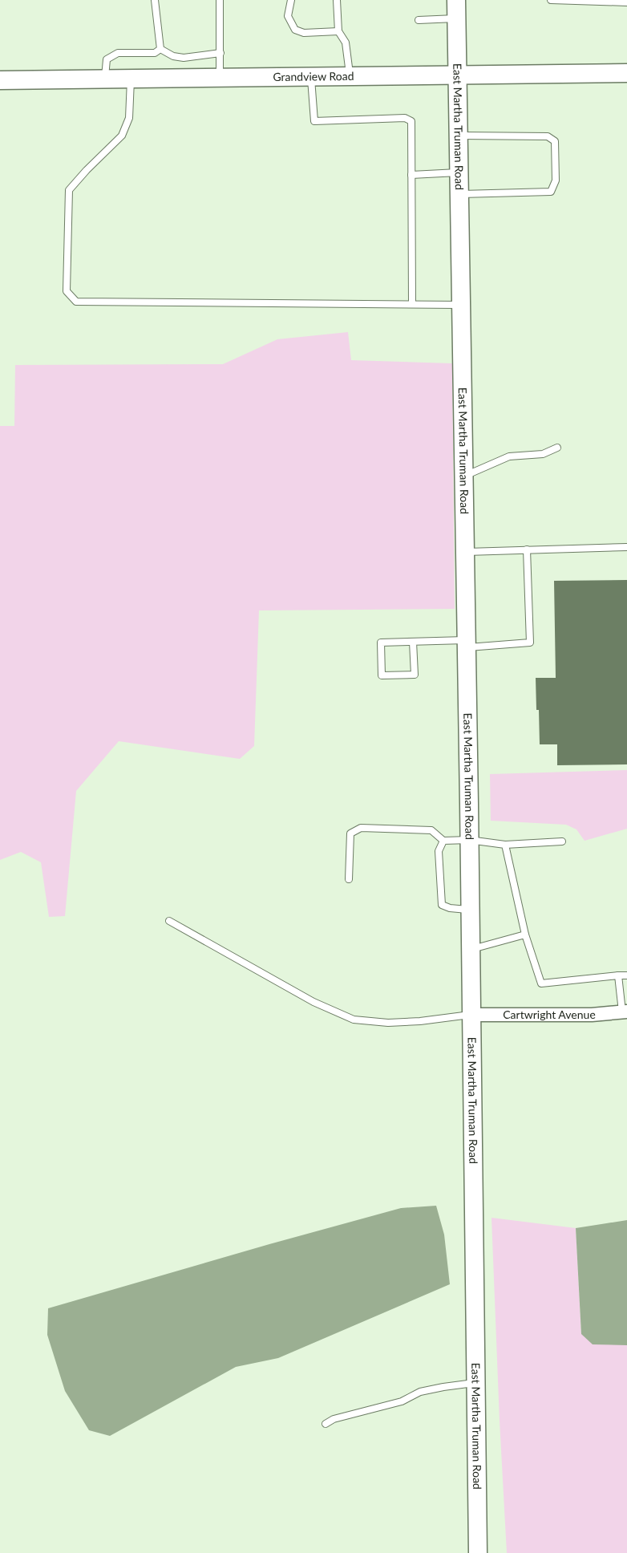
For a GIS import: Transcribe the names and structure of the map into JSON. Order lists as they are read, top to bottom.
{
  "streets": {
    "main road": ["Grandview Road", "East Martha Truman Road"],
    "street": ["Cartwright Avenue"]
  },
  "crossings": [
    ["Grandview Road", "East Martha Truman Road"],
    ["East Martha Truman Road", "Cartwright Avenue"]
  ]
}
